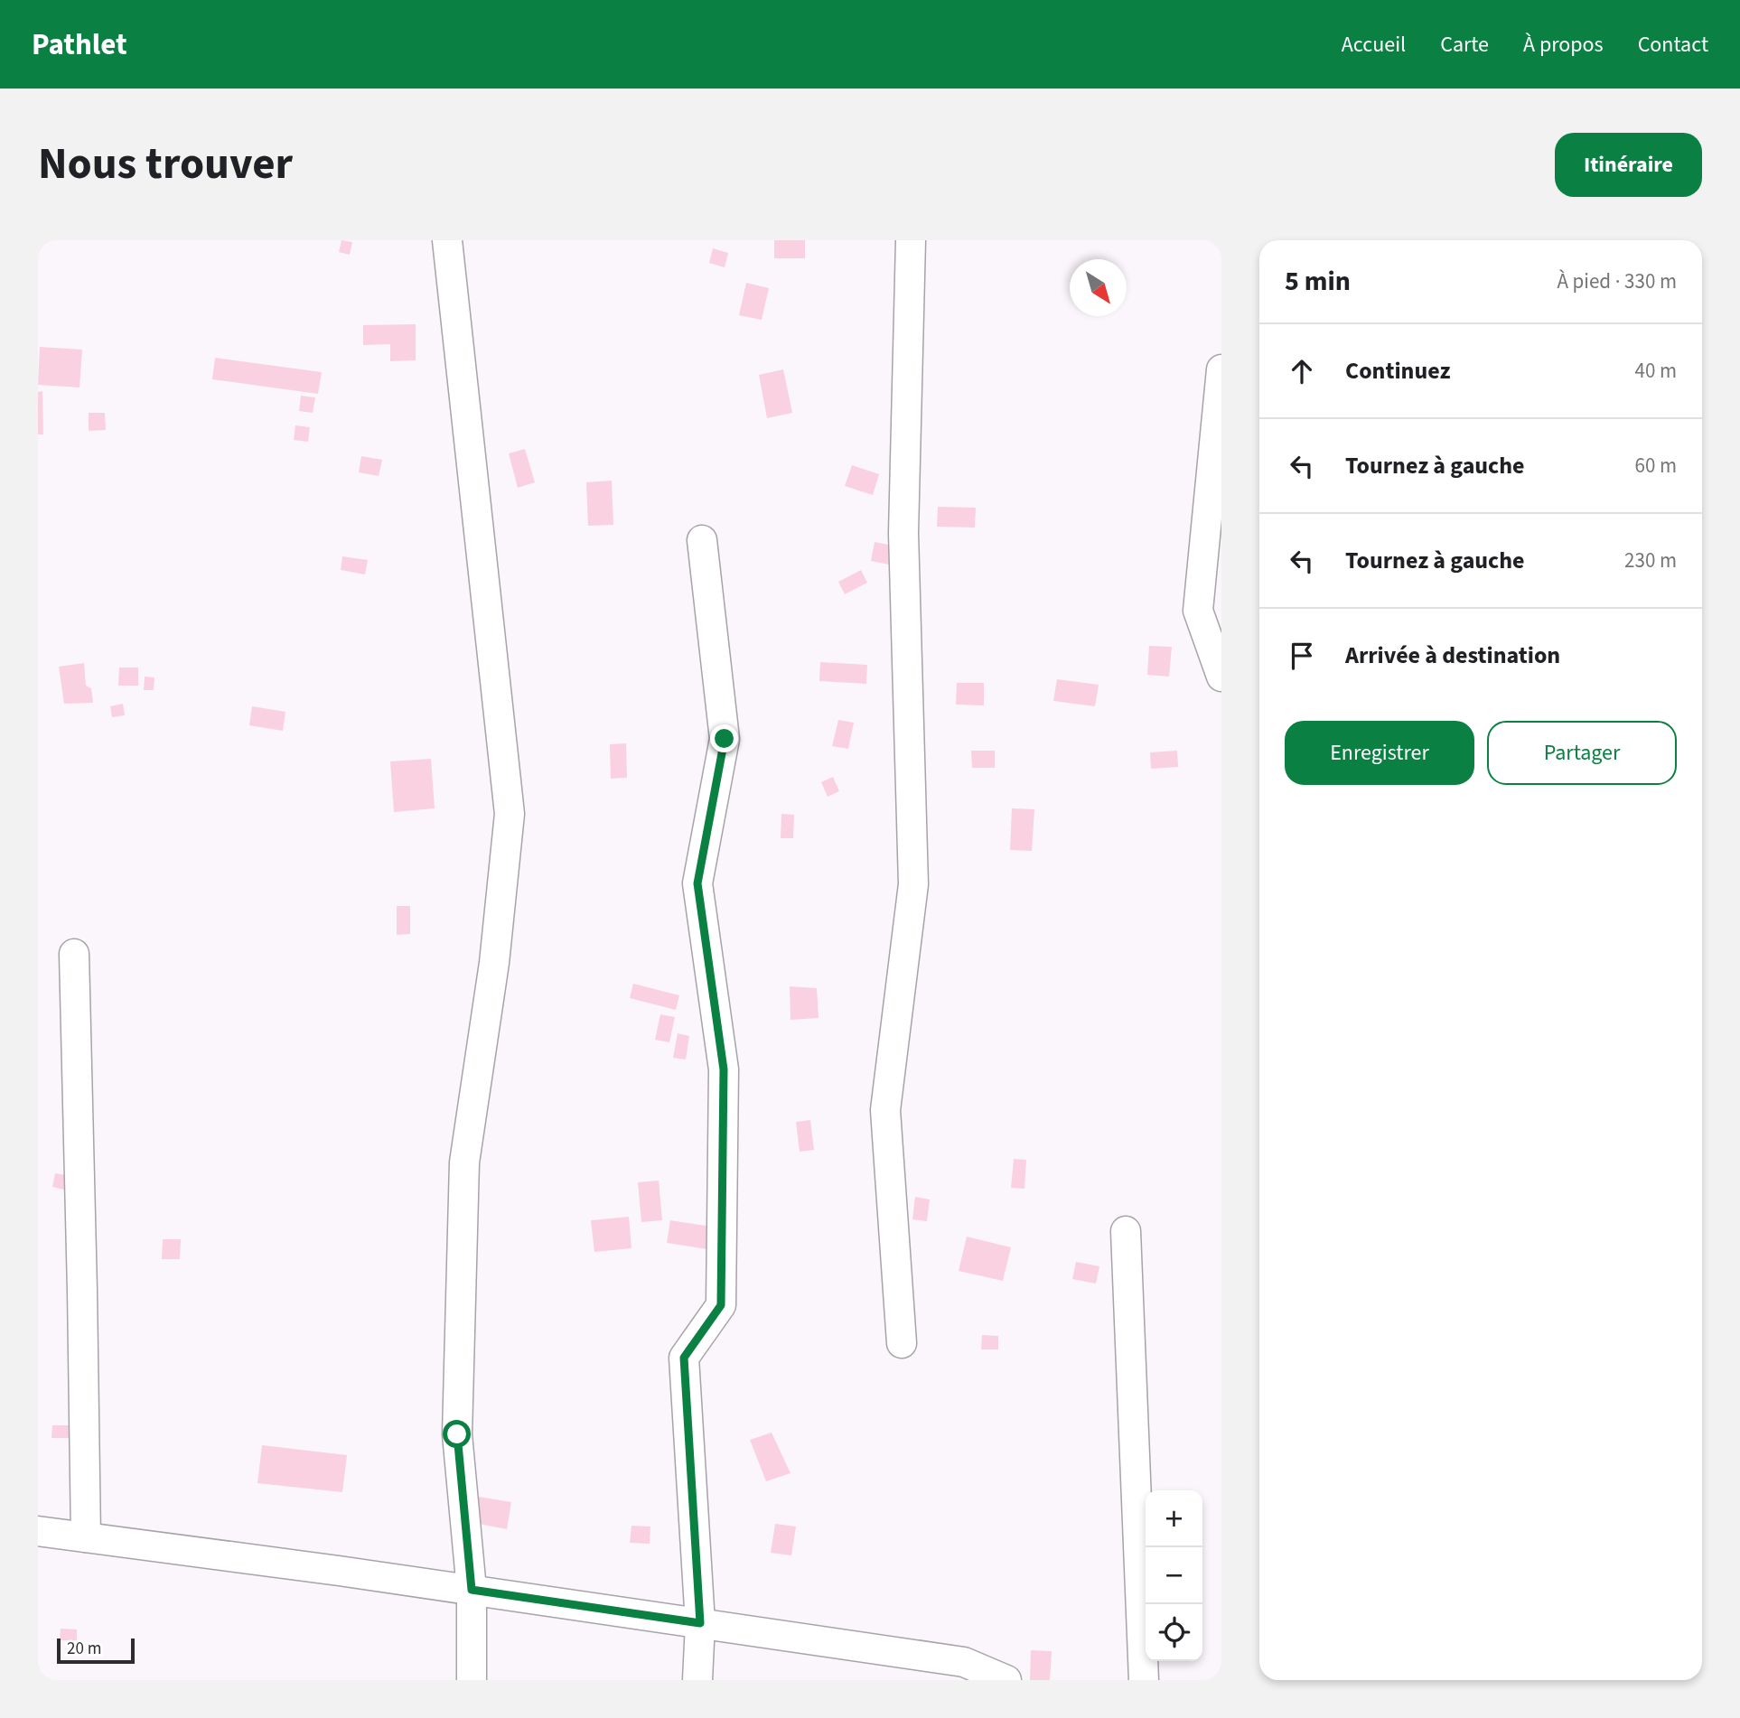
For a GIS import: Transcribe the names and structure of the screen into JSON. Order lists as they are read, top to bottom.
{
  "scale_bar": "20 m",
  "north": "bottom right",
  "page": {
    "header": "Pathlet",
    "nav": [
      "Accueil",
      "Carte",
      "À propos",
      "Contact"
    ],
    "title": "Nous trouver",
    "buttons": [
      "Itinéraire",
      ["Enregistrer", "Partager"]
    ],
    "heading": ["5 min", "À pied · 330 m"],
    "list": [
      ["Continuez", "40 m"],
      ["Tournez à gauche", "60 m"],
      ["Tournez à gauche", "230 m"],
      "Arrivée à destination"
    ],
    "map_buttons": ["+", "−"],
    "scale": "20 m"
  }
}
